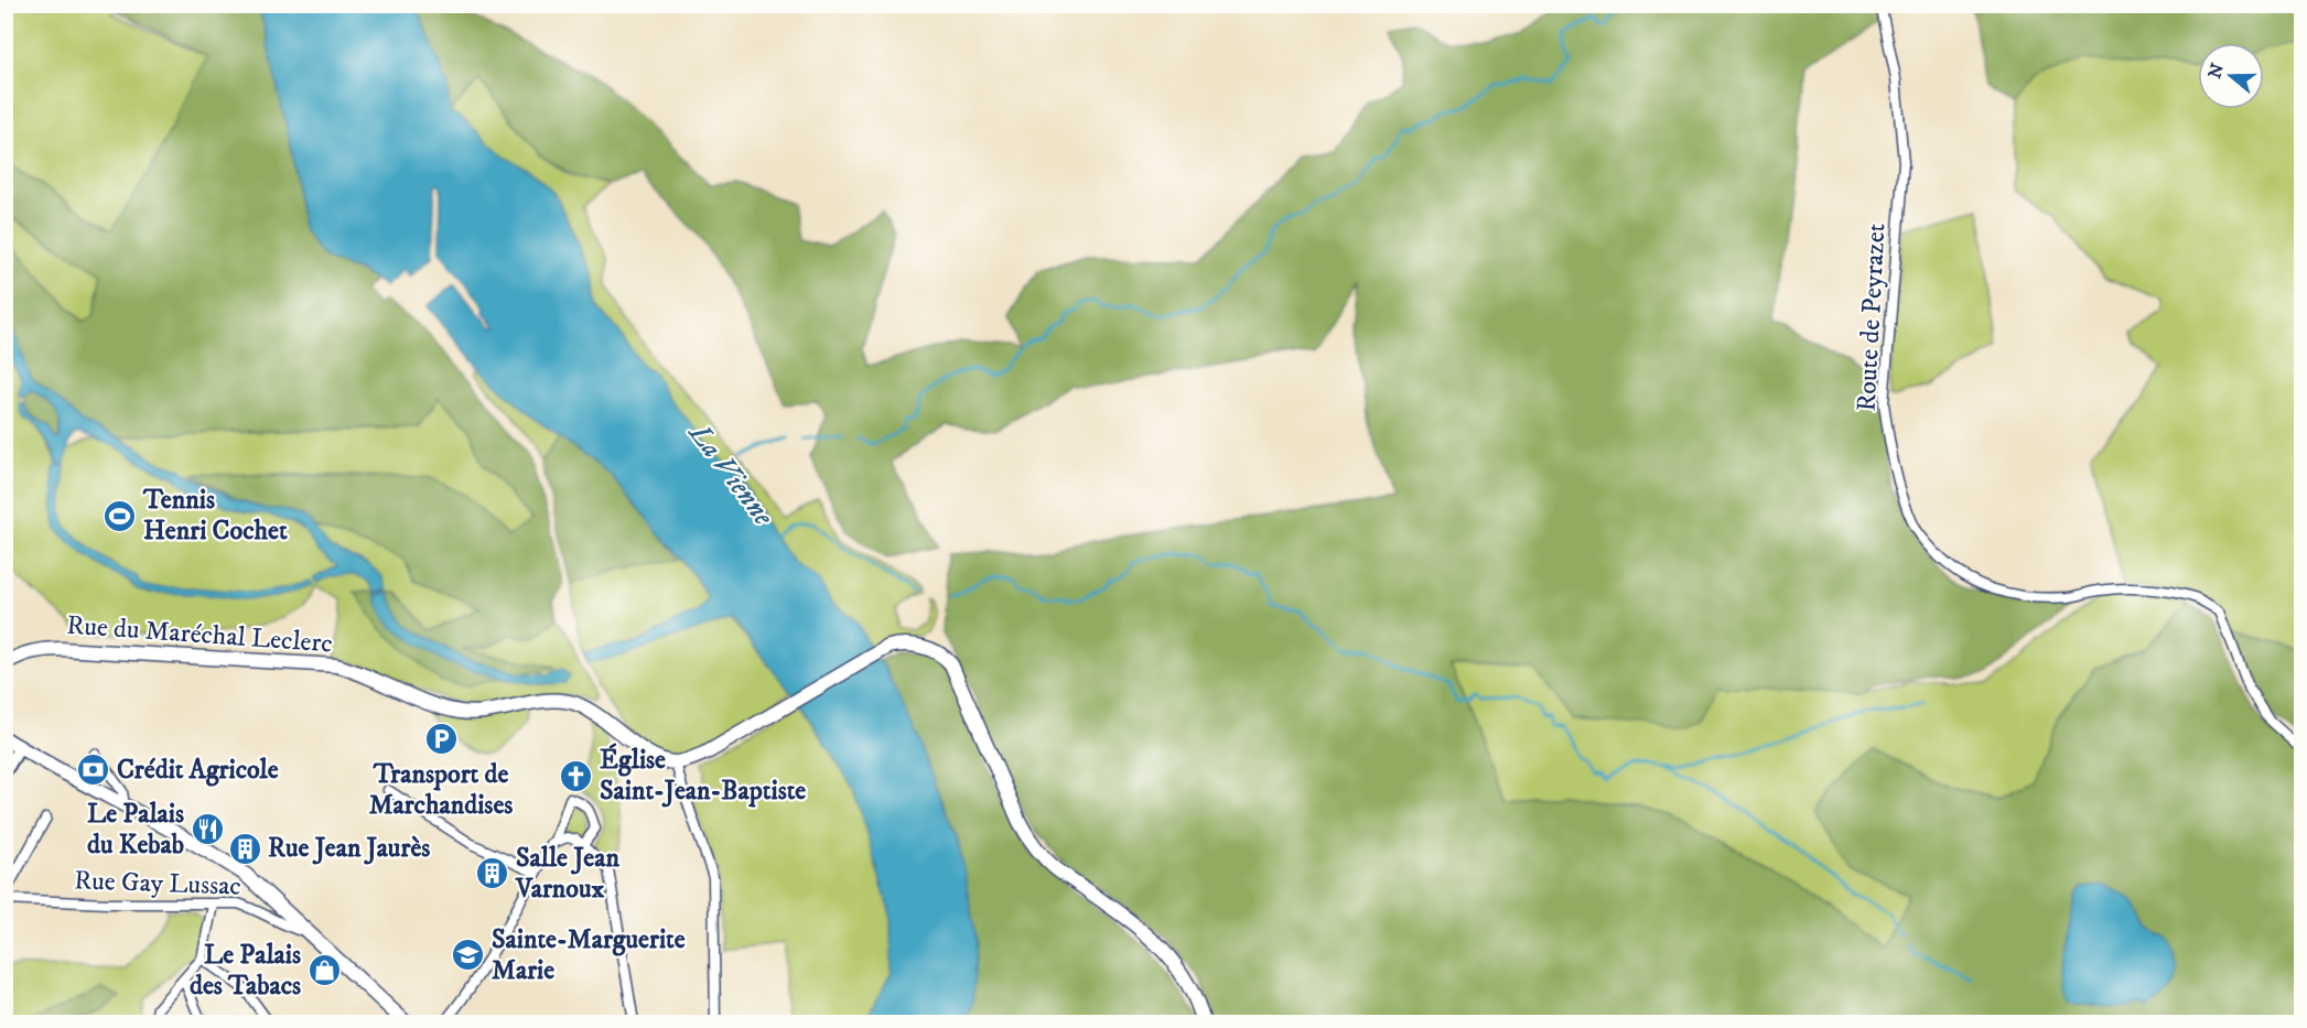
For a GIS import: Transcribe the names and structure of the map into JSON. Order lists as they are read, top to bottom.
{
  "streets": {
    "main road": ["Rue du Maréchal Leclerc"],
    "street": ["Route de Peyrazet", "Rue Gay Lussac"]
  },
  "water": ["La Vienne"],
  "places": {
    "sports": ["Tennis Henri Cochet"],
    "parking": ["Transport de Marchandises"],
    "bank": ["Crédit Agricole"],
    "church": ["Église Saint-Jean-Baptiste"],
    "restaurant": ["Le Palais du Kebab"],
    "building": ["Rue Jean Jaurès", "Salle Jean Varnoux"],
    "school or university": ["Sainte-Marguerite Marie"],
    "shop": ["Le Palais des Tabacs"]
  },
  "north": "left"
}
